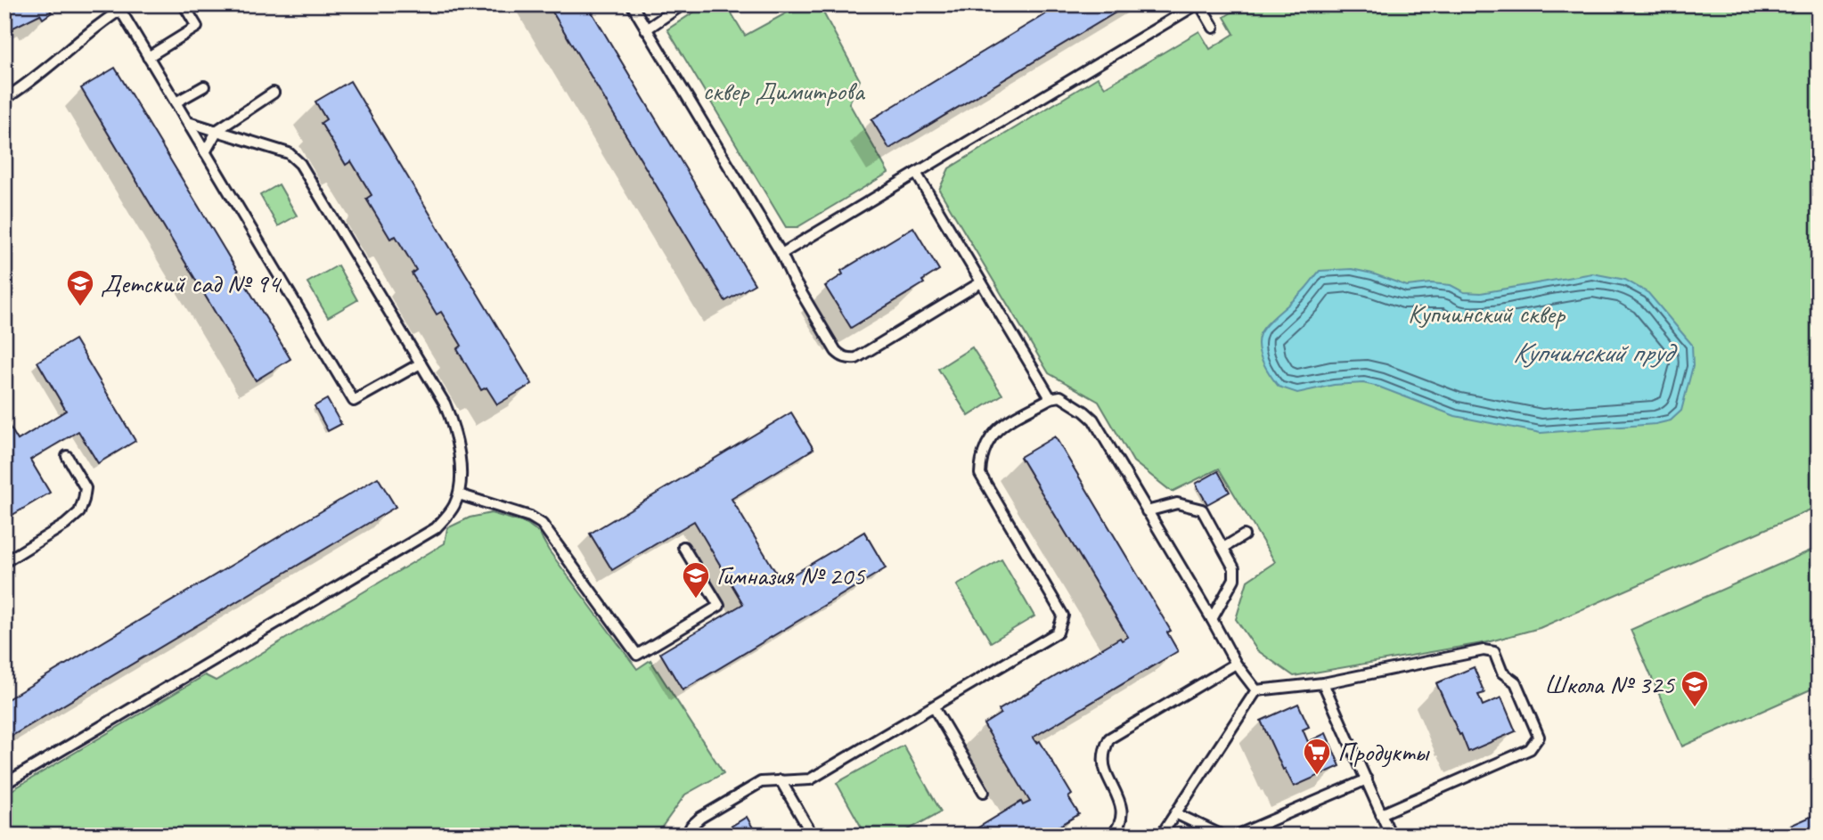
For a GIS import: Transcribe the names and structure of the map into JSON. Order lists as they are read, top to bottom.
{
  "water": ["Купчинский пруд"],
  "parks": ["сквер Димитрова", "Купчинский сквер"],
  "places": {
    "school or university": ["Детский сад № 94", "Гимназия № 205", "Школа № 325"],
    "supermarket": ["Продукты"]
  }
}
